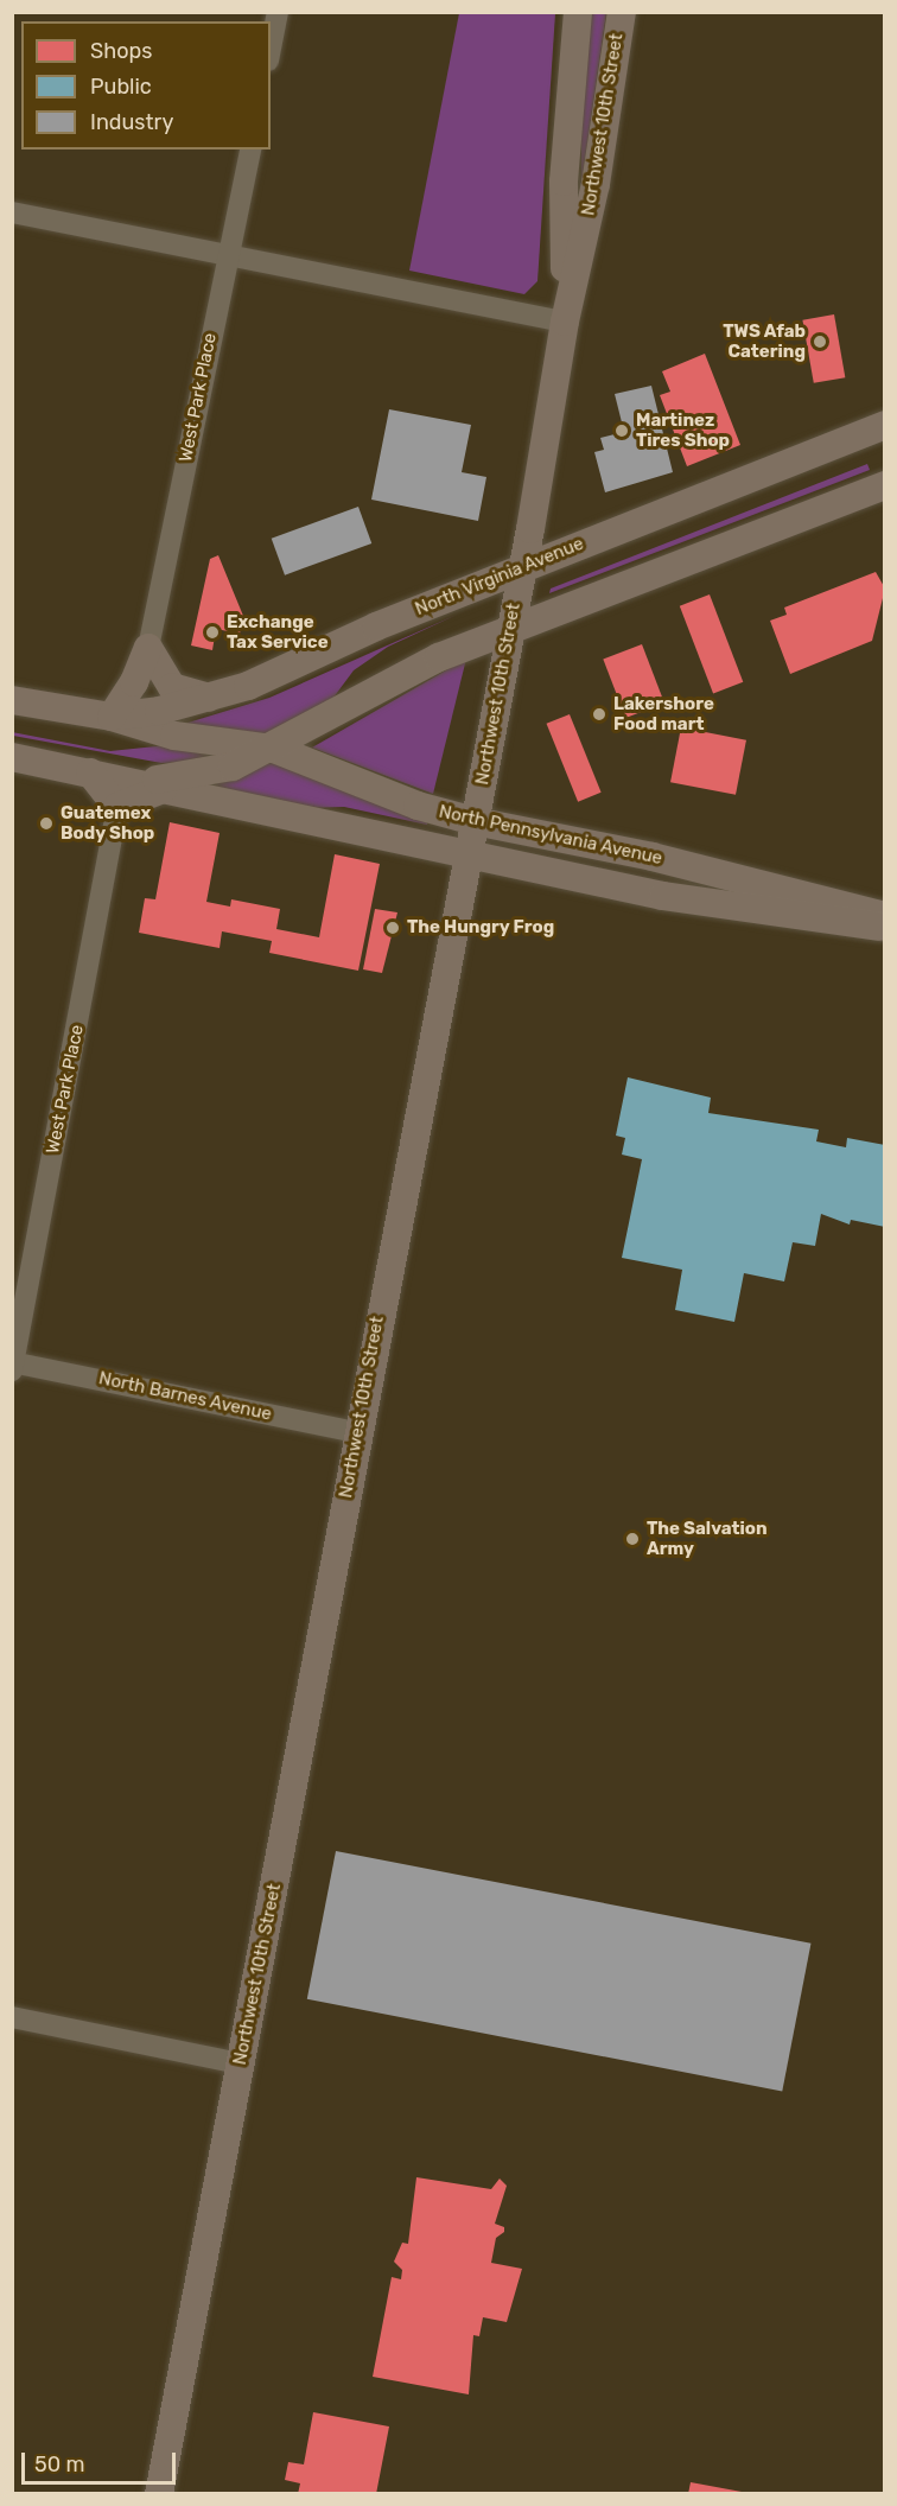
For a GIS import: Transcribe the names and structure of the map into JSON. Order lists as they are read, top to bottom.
{
  "streets": {
    "main road": ["Northwest 10th Street", "North Virginia Avenue", "North Pennsylvania Avenue"],
    "street": ["West Park Place", "North Barnes Avenue"]
  },
  "crossings": [
    ["Northwest 10th Street", "North Virginia Avenue"],
    ["Northwest 10th Street", "North Pennsylvania Avenue"],
    ["Northwest 10th Street", "North Barnes Avenue"],
    ["West Park Place", "North Barnes Avenue"],
    ["North Virginia Avenue", "North Pennsylvania Avenue"]
  ],
  "places": [
    "TWS Afab Catering",
    "Martinez Tires Shop",
    "Exchange Tax Service",
    "Lakershore Food mart",
    "Guatemex Body Shop",
    "The Hungry Frog",
    "The Salvation Army"
  ],
  "legend": ["Shops", "Public", "Industry"],
  "scale_bar": "50 m"
}
